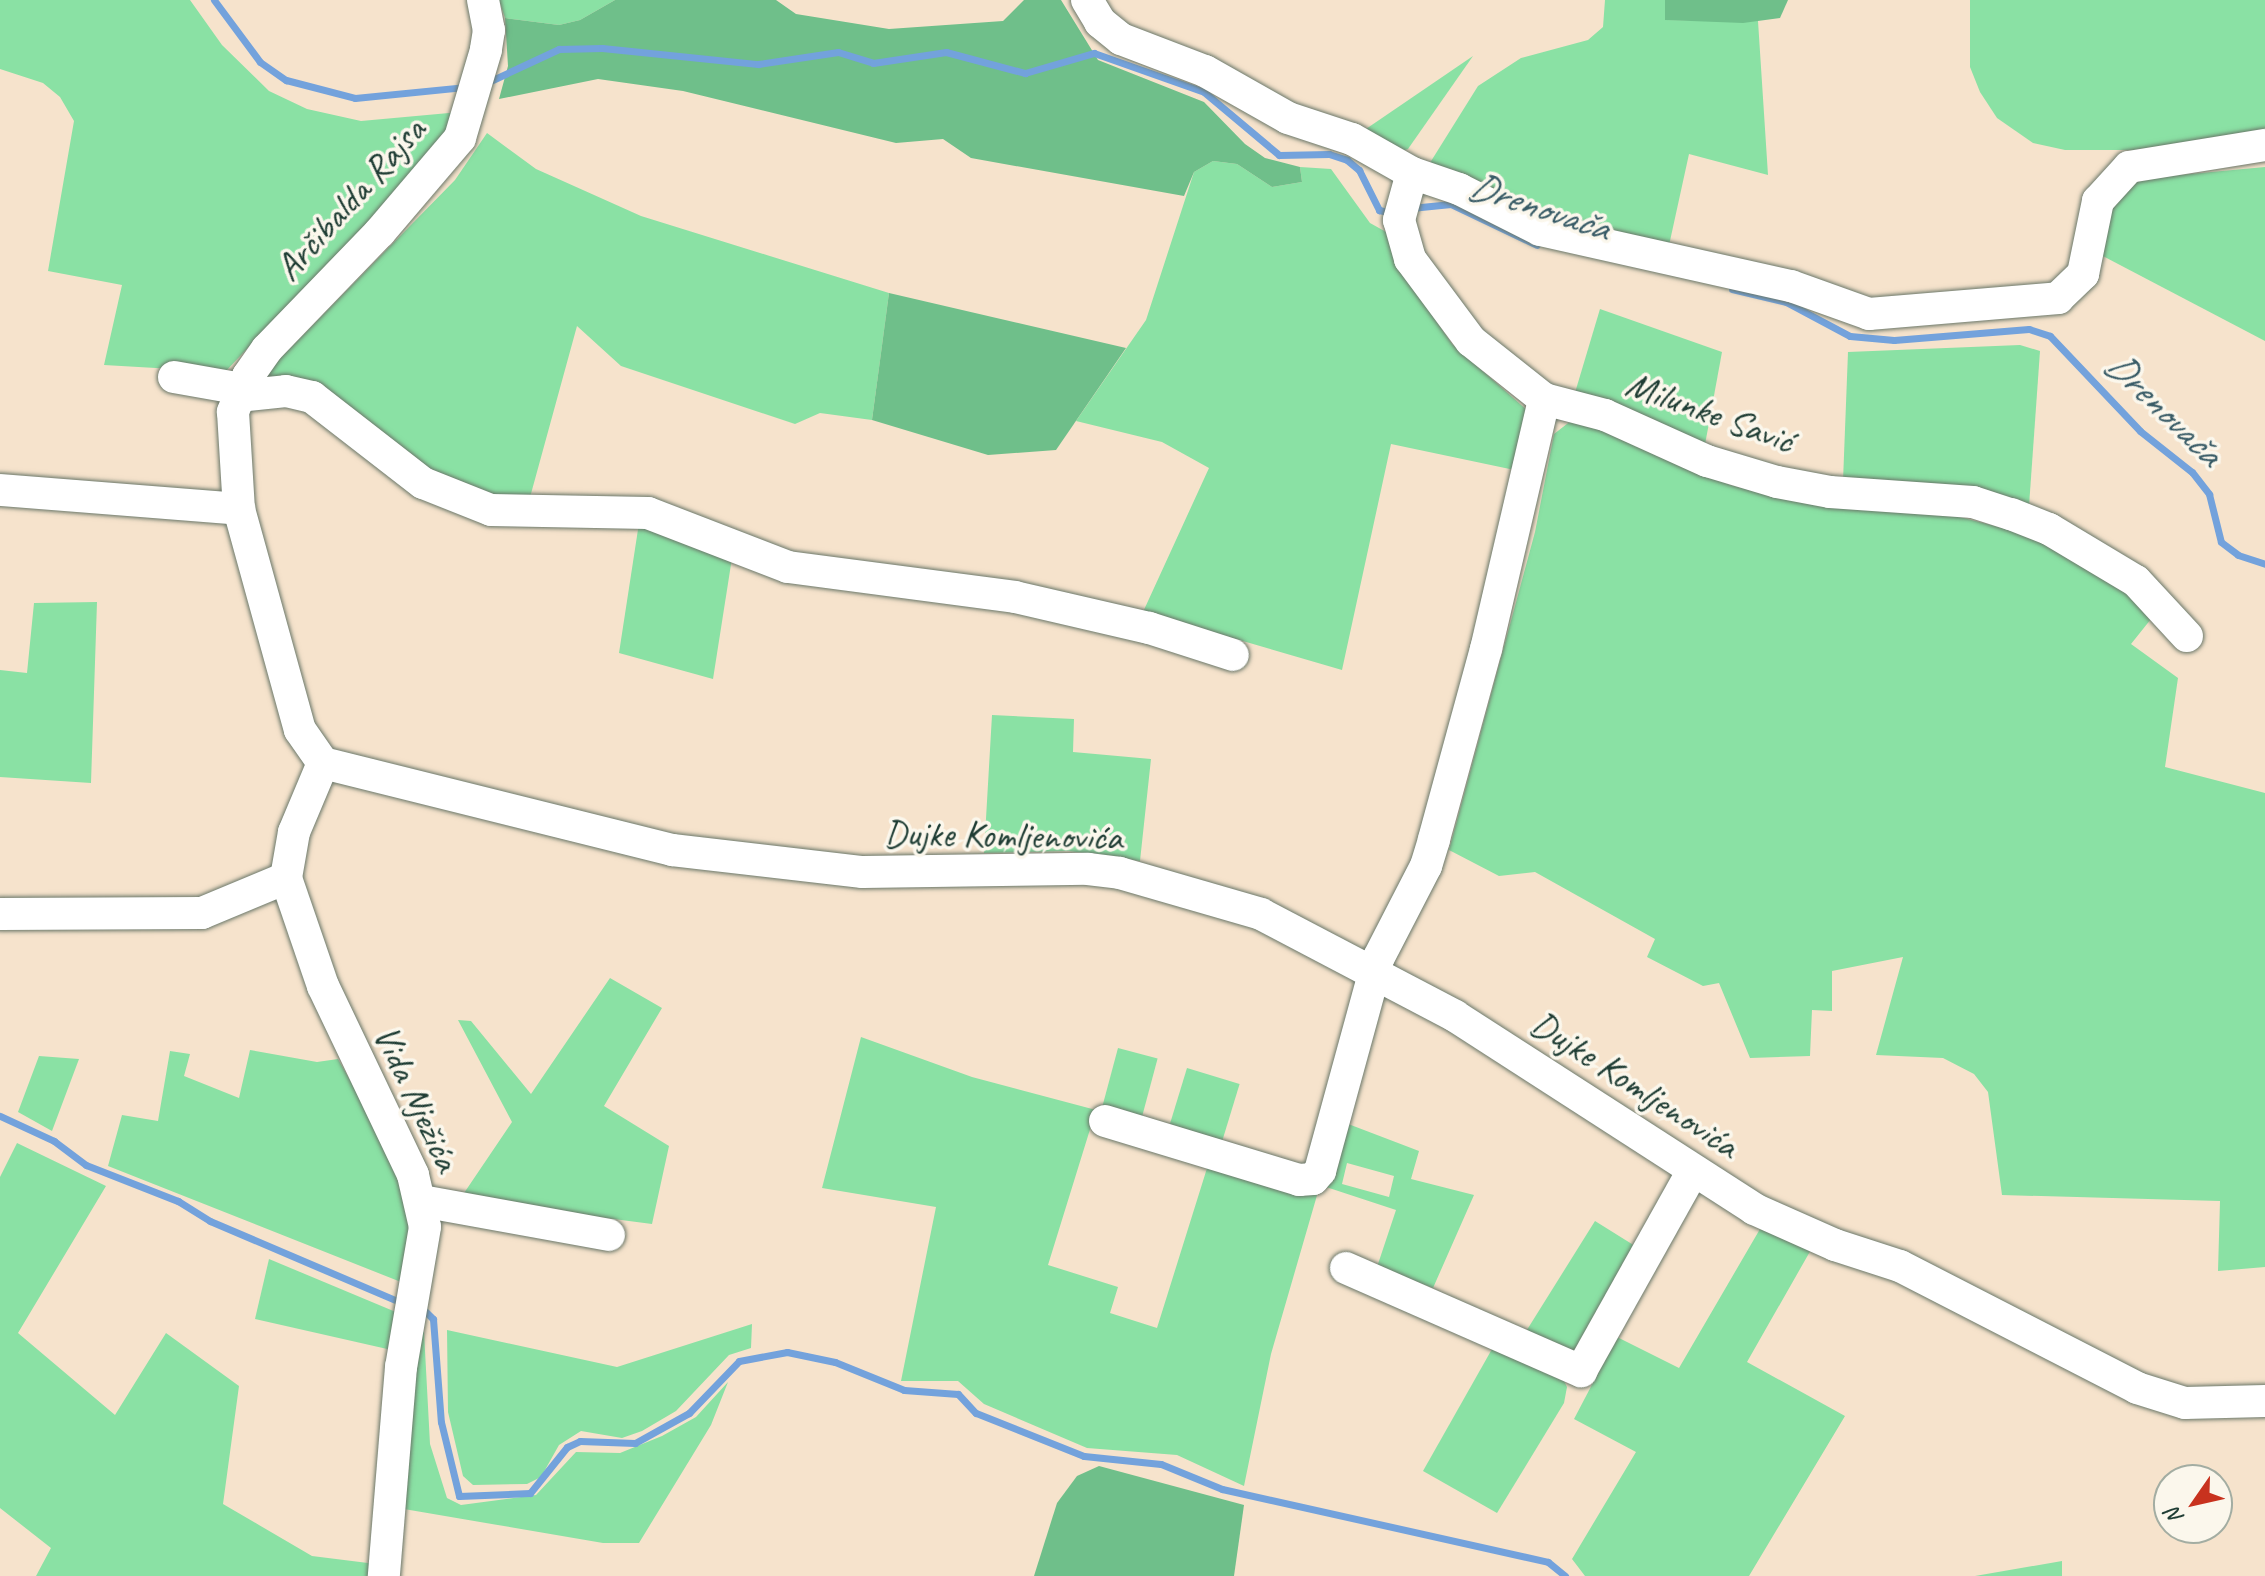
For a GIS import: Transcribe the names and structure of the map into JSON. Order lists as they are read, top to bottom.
{
  "streets": {
    "street": [
      "Arčibalda Rajsa",
      "Milunke Savić",
      "Dujke Komljenovića",
      "Vida Nježića"
    ]
  },
  "crossings": [
    ["Dujke Komljenovića", "Vida Nježića"]
  ],
  "water": ["Drenovača"],
  "north": "bottom left"
}
